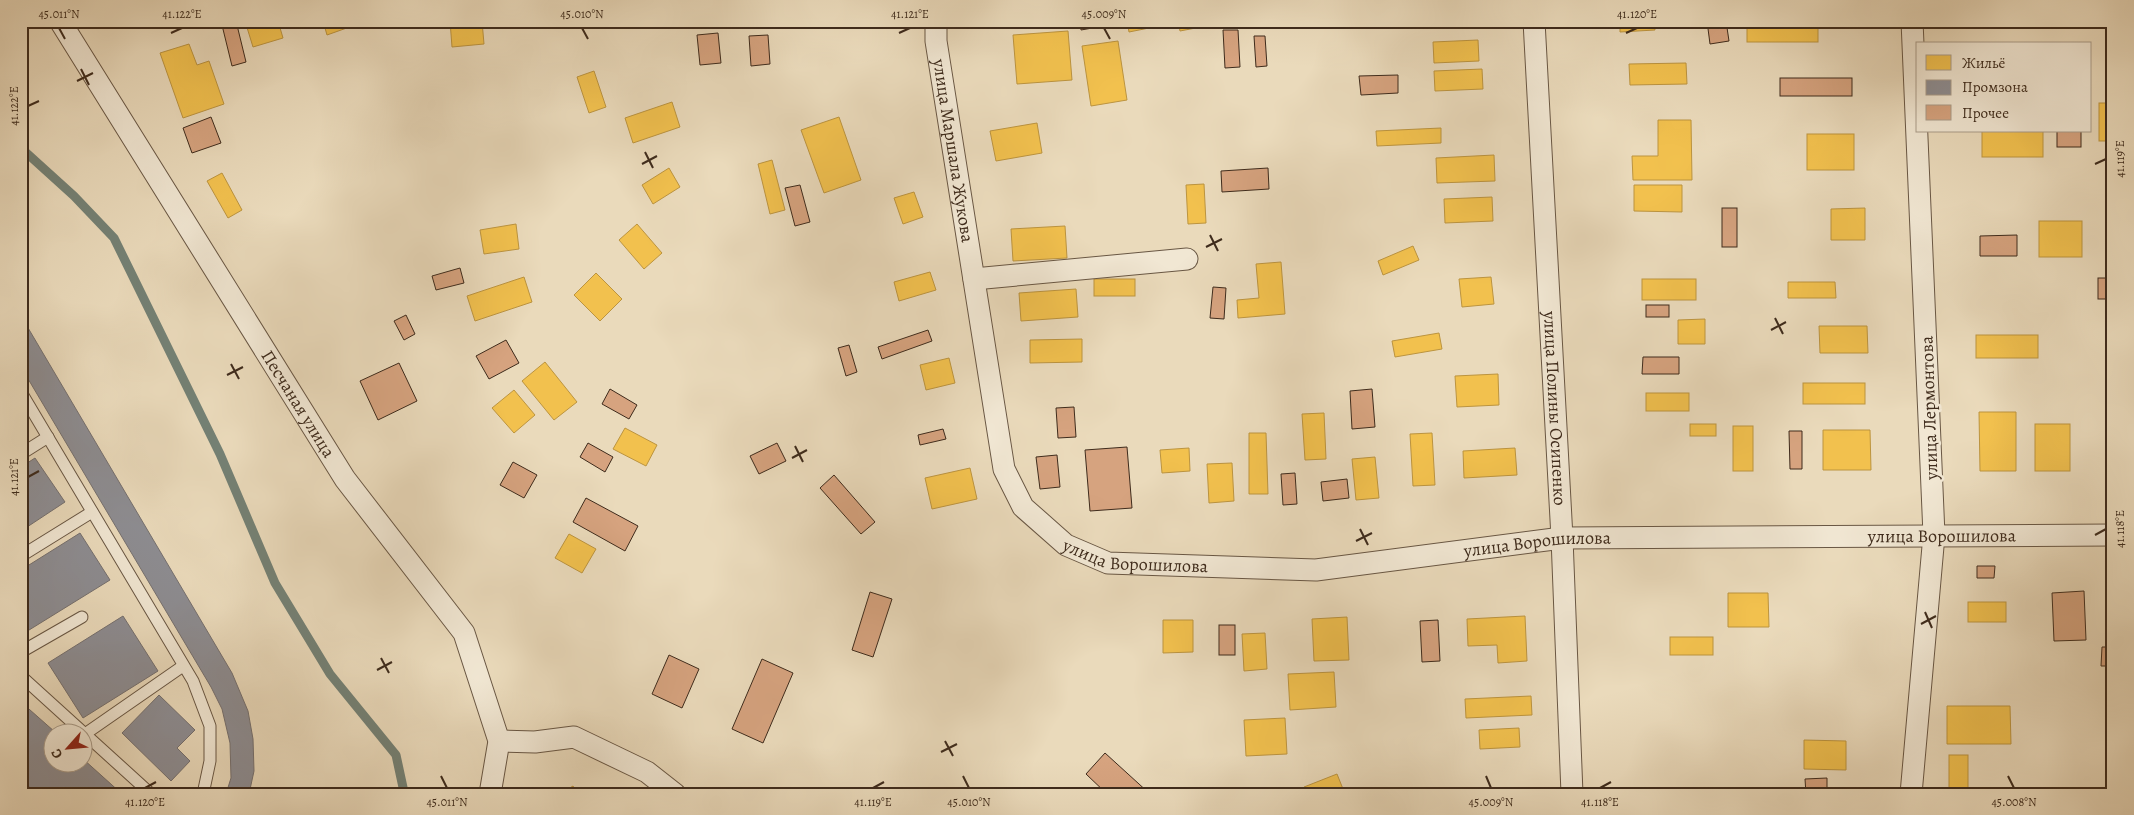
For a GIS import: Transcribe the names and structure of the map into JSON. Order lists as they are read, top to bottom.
{
  "streets": {
    "street": [
      "улица Маршала Жукова",
      "Песчаная улица",
      "улица Полины Осипенко",
      "улица Лермонтова",
      "улица Ворошилова"
    ]
  },
  "crossings": [
    ["улица Маршала Жукова", "улица Ворошилова"],
    ["улица Полины Осипенко", "улица Ворошилова"],
    ["улица Лермонтова", "улица Ворошилова"]
  ],
  "legend": ["Жильё", "Промзона", "Прочее"],
  "north": "bottom left",
  "coordinates": [
    "45.011°N",
    "41.122°E",
    "45.010°N",
    "41.121°E",
    "45.009°N",
    "41.120°E",
    "41.119°E",
    "41.118°E",
    "45.008°N"
  ]
}
